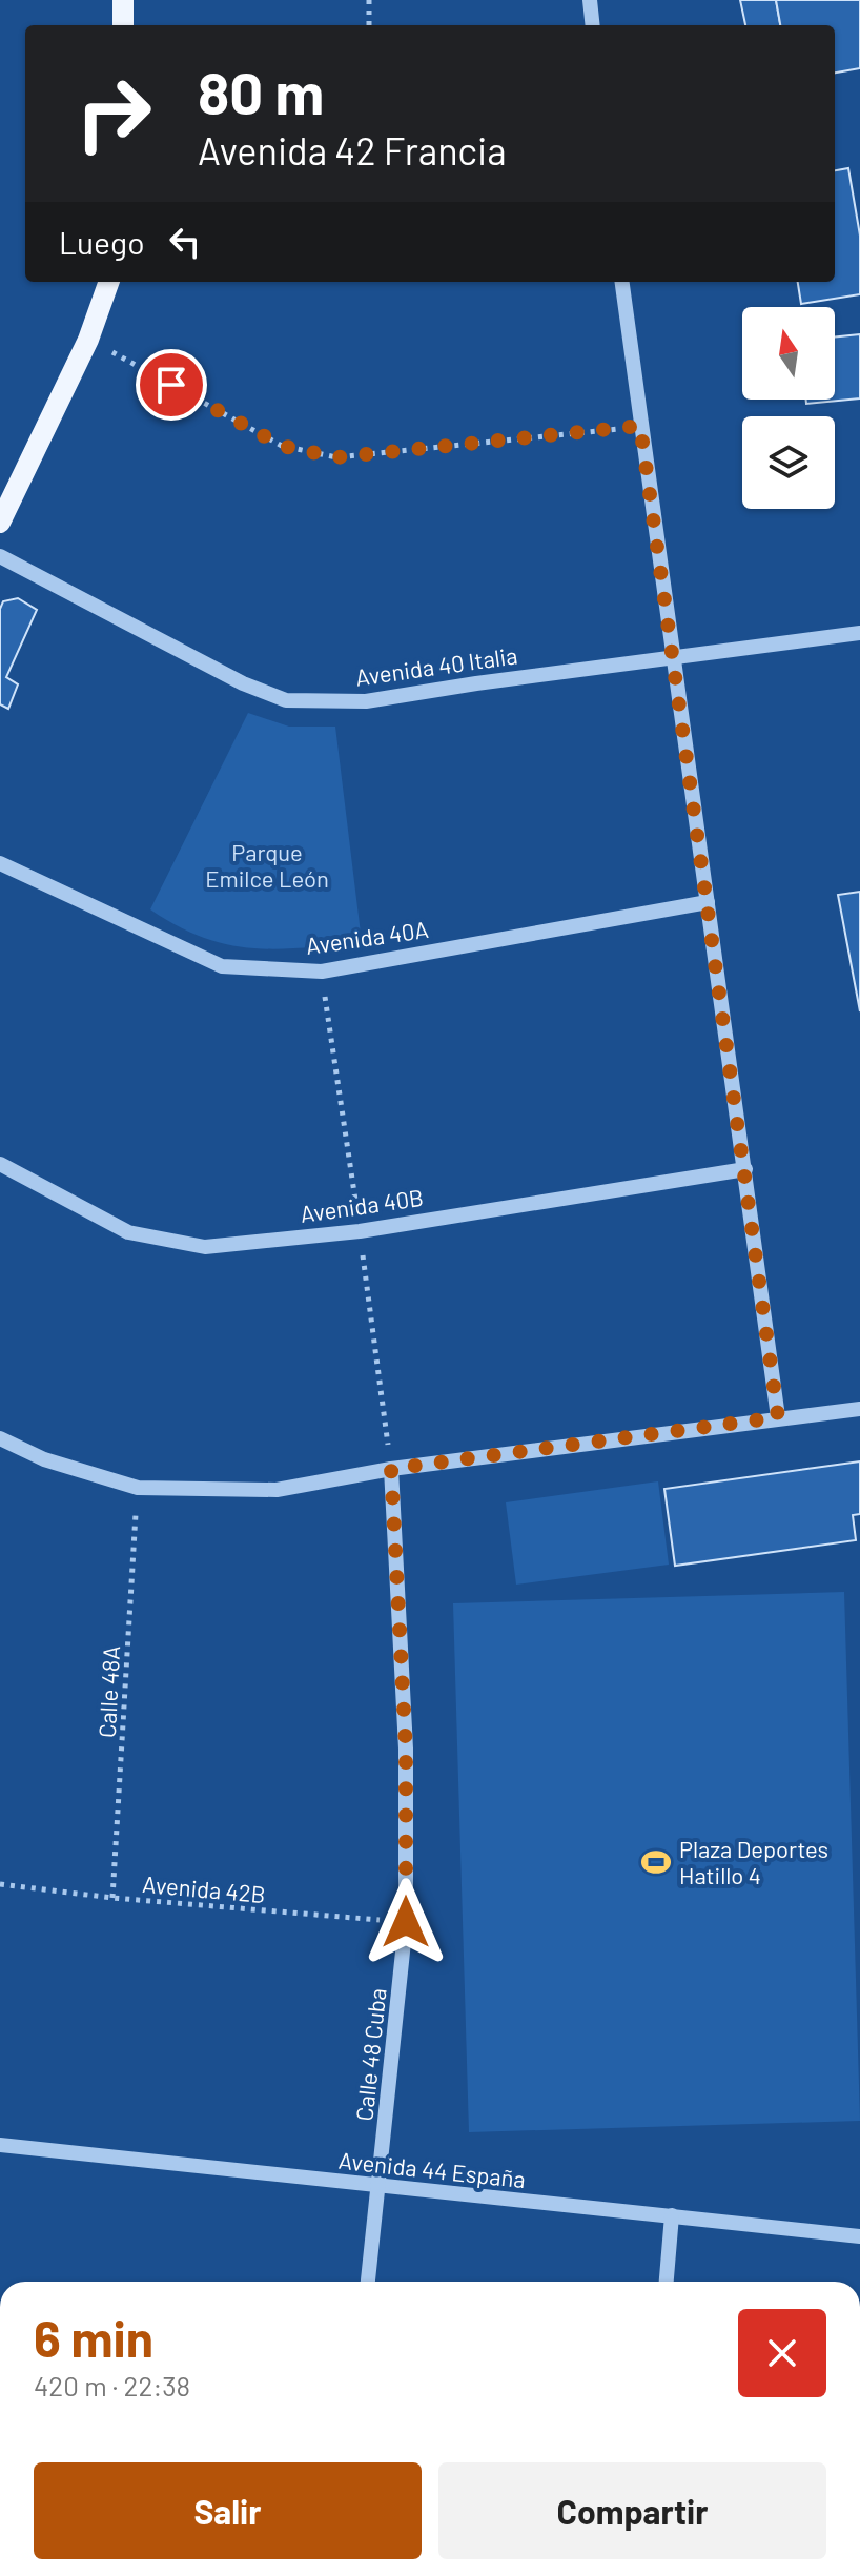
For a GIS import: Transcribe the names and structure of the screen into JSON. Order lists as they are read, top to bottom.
{
  "streets": {
    "street": [
      "Avenida 40 Italia",
      "Avenida 40A",
      "Avenida 40B",
      "Calle 48 Cuba",
      "Avenida 44 España"
    ],
    "path": ["Calle 48A", "Avenida 42B"]
  },
  "crossings": [
    ["Calle 48A", "Avenida 42B"],
    ["Avenida 42B", "Calle 48 Cuba"],
    ["Calle 48 Cuba", "Avenida 44 España"]
  ],
  "parks": ["Parque Emilce León"],
  "places": {
    "sports": ["Plaza Deportes Hatillo 4"]
  },
  "north": "top",
  "page": {
    "turn": ["80 m", "Avenida 42 Francia"],
    "then": "Luego",
    "heading": ["6 min", "420 m · 22:38"],
    "buttons": ["Salir", "Compartir"]
  }
}
